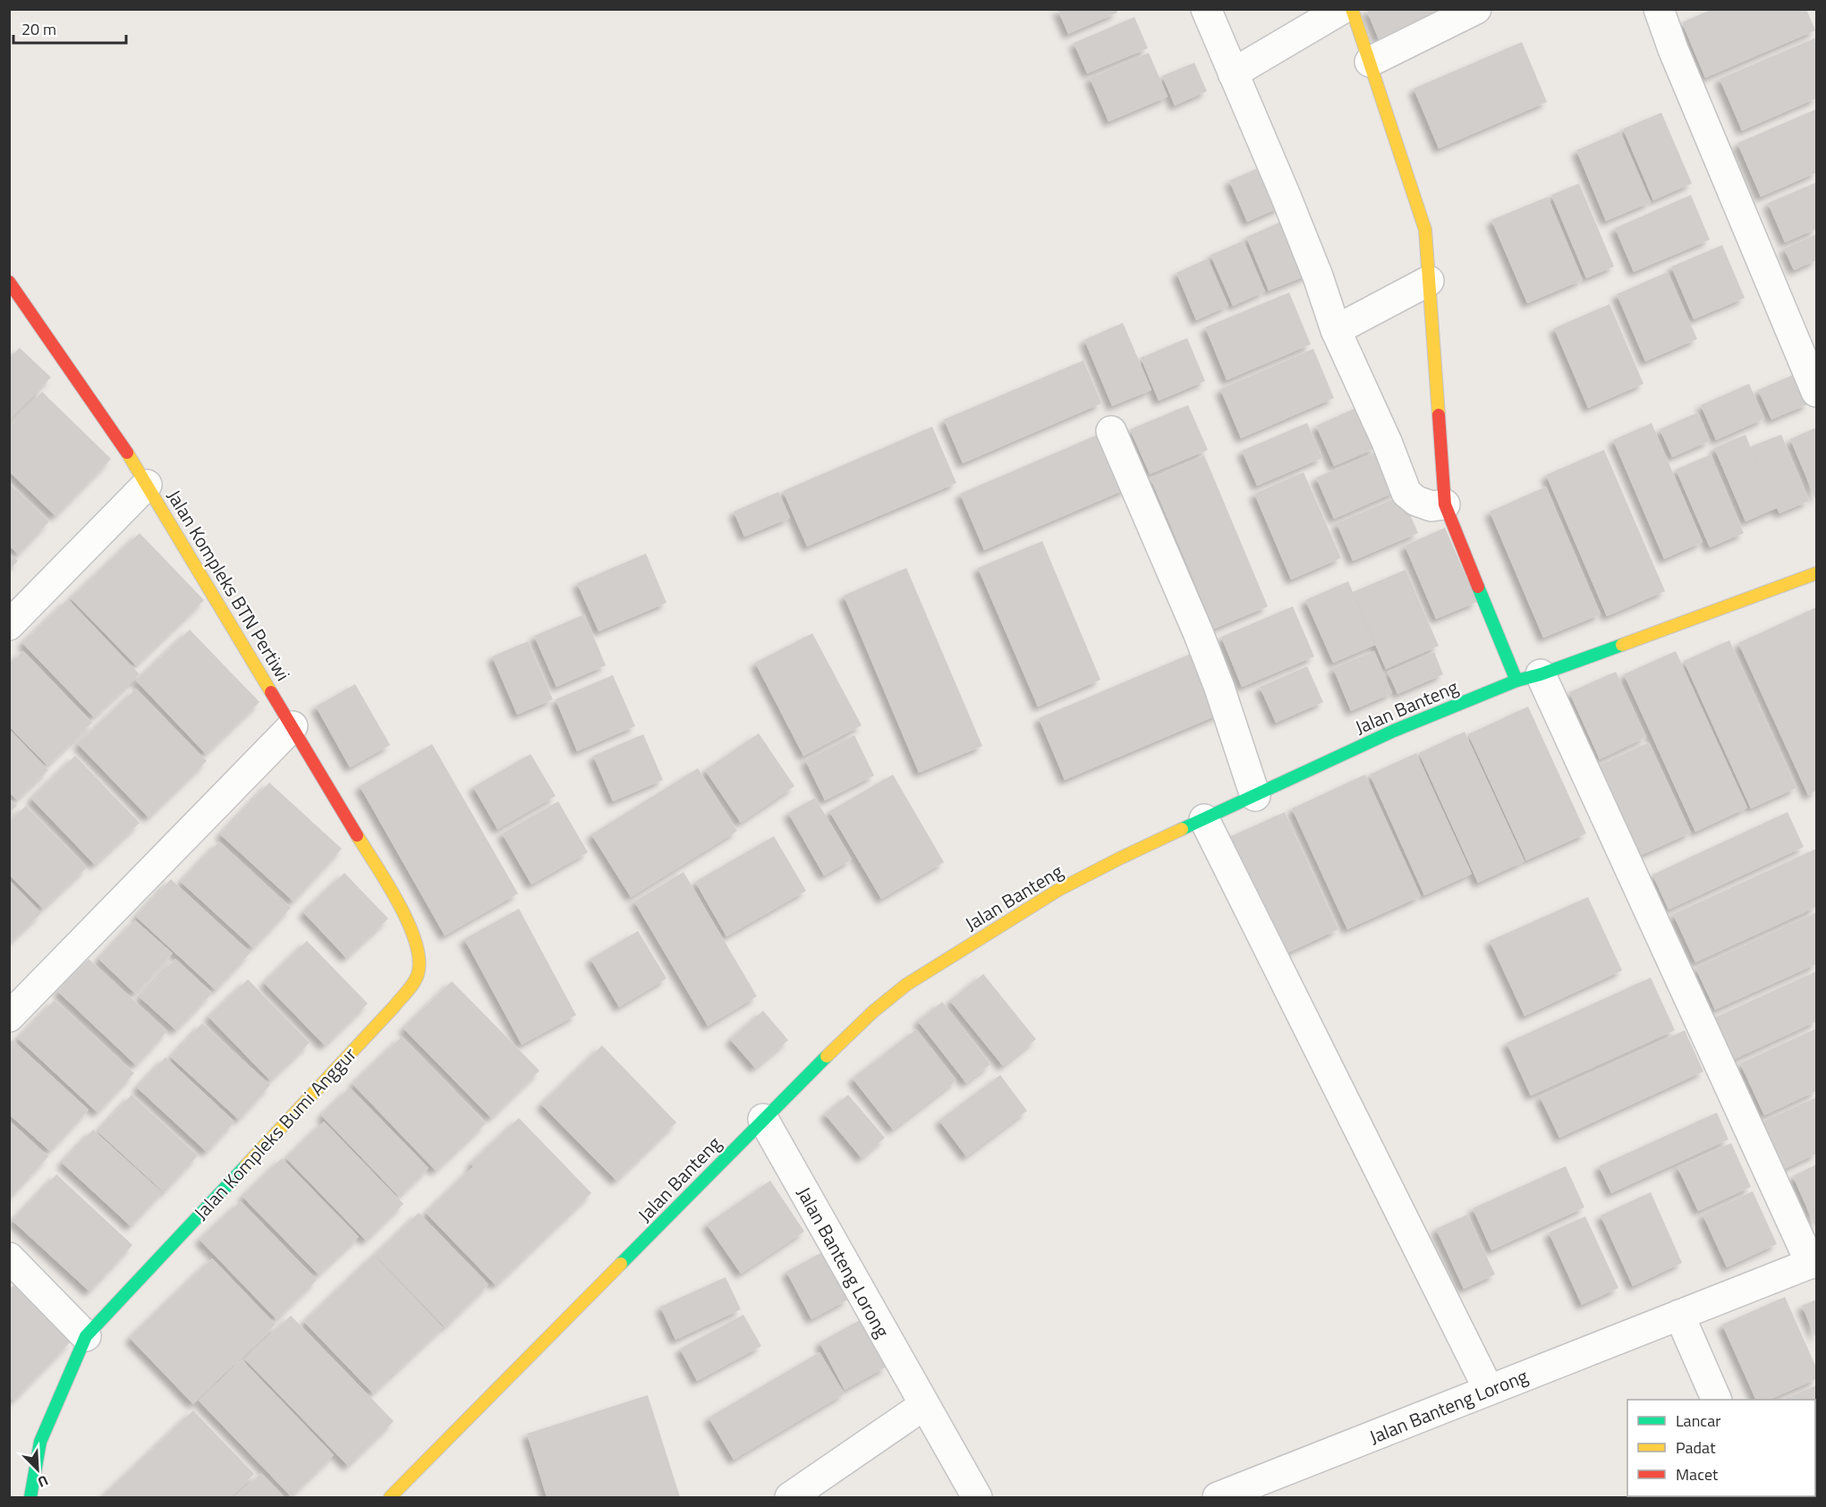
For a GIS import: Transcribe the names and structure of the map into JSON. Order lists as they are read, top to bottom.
{
  "streets": {
    "street": [
      "Jalan Kompleks BTN Pertiwi",
      "Jalan Banteng",
      "Jalan Kompleks Bumi Anggur",
      "Jalan Banteng Lorong"
    ]
  },
  "crossings": [
    ["Jalan Kompleks BTN Pertiwi", "Jalan Kompleks Bumi Anggur"],
    ["Jalan Banteng", "Jalan Banteng Lorong"]
  ],
  "legend": ["Lancar", "Padat", "Macet"],
  "scale_bar": "20 m",
  "north": "bottom right"
}
